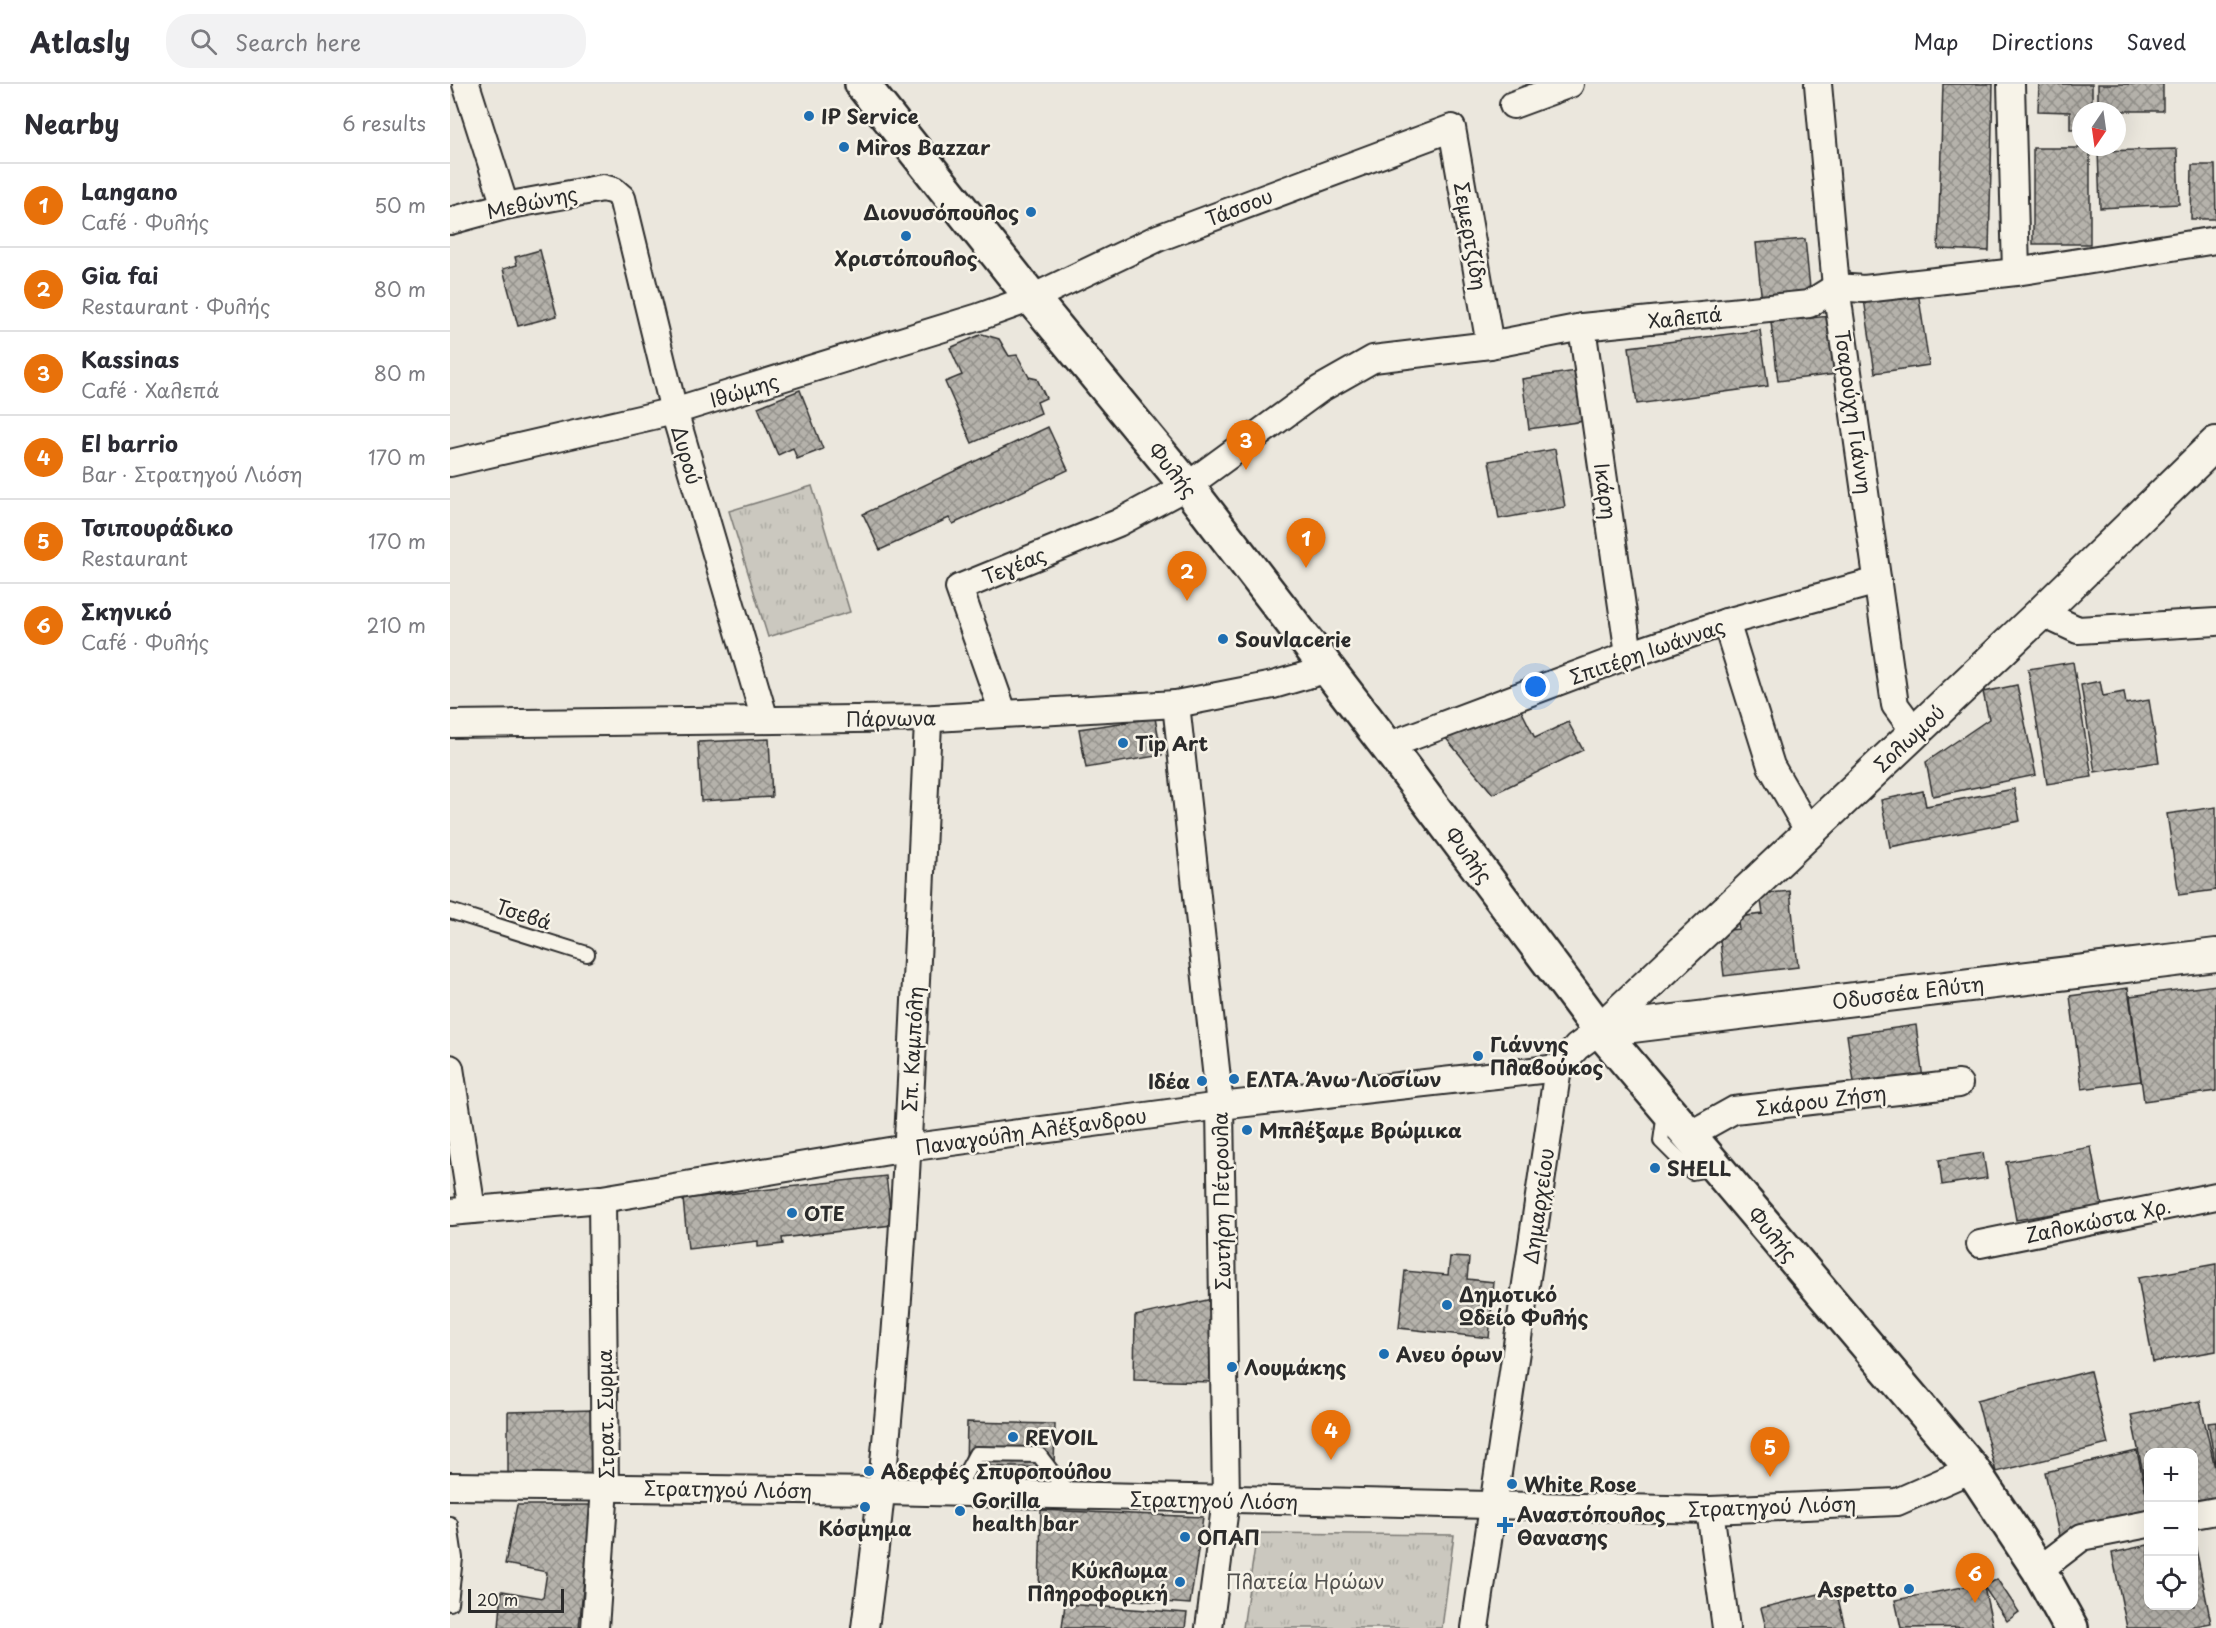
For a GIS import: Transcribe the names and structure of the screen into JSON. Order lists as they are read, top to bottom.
{
  "streets": {
    "main road": ["Φυλής"],
    "street": [
      "Μεθώνης",
      "Τάσσου",
      "Σεμερτζίδη",
      "Χαλεπά",
      "Ιθώμης",
      "Τσαρούχη Γιάννη",
      "Δυρού",
      "Ικάρη",
      "Τεγέας",
      "Σπιτέρη Ιωάννας",
      "Πάρνωνα",
      "Σολωμού",
      "Οδυσσέα Ελύτη",
      "Σπ. Καμπόλη",
      "Σκάρου Ζήση",
      "Παναγούλη Αλέξανδρου",
      "Σωτήρη Πέτρουλα",
      "Δημαρχείου",
      "Ζαλοκώστα Χρ.",
      "Στρατ. Συρμα",
      "Στρατηγού Λιόση"
    ],
    "lane": ["Τσεβά"]
  },
  "crossings": [
    ["Μεθώνης", "Δυρού"],
    ["Τάσσου", "Σεμερτζίδη"],
    ["Τάσσου", "Ιθώμης"],
    ["Τάσσου", "Φυλής"],
    ["Σεμερτζίδη", "Χαλεπά"],
    ["Χαλεπά", "Τσαρούχη Γιάννη"],
    ["Χαλεπά", "Φυλής"],
    ["Χαλεπά", "Ικάρη"],
    ["Χαλεπά", "Τεγέας"],
    ["Ιθώμης", "Δυρού"],
    ["Ιθώμης", "Φυλής"],
    ["Τσαρούχη Γιάννη", "Σπιτέρη Ιωάννας"],
    ["Τσαρούχη Γιάννη", "Σολωμού"],
    ["Δυρού", "Πάρνωνα"],
    ["Φυλής", "Τεγέας"],
    ["Φυλής", "Σπιτέρη Ιωάννας"],
    ["Φυλής", "Πάρνωνα"],
    ["Φυλής", "Σολωμού"],
    ["Φυλής", "Οδυσσέα Ελύτη"],
    ["Φυλής", "Σκάρου Ζήση"],
    ["Φυλής", "Στρατηγού Λιόση"],
    ["Ικάρη", "Σπιτέρη Ιωάννας"],
    ["Τεγέας", "Πάρνωνα"],
    ["Πάρνωνα", "Σπ. Καμπόλη"],
    ["Πάρνωνα", "Σωτήρη Πέτρουλα"],
    ["Σολωμού", "Οδυσσέα Ελύτη"],
    ["Σπ. Καμπόλη", "Παναγούλη Αλέξανδρου"],
    ["Σπ. Καμπόλη", "Στρατηγού Λιόση"],
    ["Παναγούλη Αλέξανδρου", "Σωτήρη Πέτρουλα"],
    ["Παναγούλη Αλέξανδρου", "Δημαρχείου"],
    ["Παναγούλη Αλέξανδρου", "Στρατ. Συρμα"],
    ["Σωτήρη Πέτρουλα", "Στρατηγού Λιόση"],
    ["Δημαρχείου", "Στρατηγού Λιόση"],
    ["Στρατ. Συρμα", "Στρατηγού Λιόση"]
  ],
  "parks": ["Πλατεία Ηρώων"],
  "places": {
    "other": [
      "IP Service",
      "Miros Bazzar",
      "Διονυσόπουλος",
      "Χριστόπουλος",
      "Souvlacerie",
      "Tip Art",
      "Γιάννης Πλαβούκος",
      "ΕΛΤΑ Άνω Λιοσίων",
      "Ιδέα",
      "Μπλέξαμε Βρώμικα",
      "SHELL",
      "ΟΤΕ",
      "Δημοτικό Ωδείο Φυλής",
      "Ανευ όρων",
      "Λουμάκης",
      "REVOIL",
      "Αδερφές Σπυροπούλου",
      "White Rose",
      "Κόσμημα",
      "Gorilla health bar",
      "ΟΠΑΠ",
      "Κύκλωμα Πληροφορική",
      "Aspetto"
    ],
    "health": ["Αναστόπουλος Θανασης"]
  },
  "scale_bar": "20 m",
  "north": "bottom",
  "page": {
    "header": "Atlasly",
    "search": "Search here",
    "nav": ["Map", "Directions", "Saved"],
    "heading": ["Nearby", "6 results"],
    "list": [
      {
        "mark": "1",
        "name": "Langano",
        "note": "Café · Φυλής",
        "value": "50 m"
      },
      {
        "mark": "2",
        "name": "Gia fai",
        "note": "Restaurant · Φυλής",
        "value": "80 m"
      },
      {
        "mark": "3",
        "name": "Kassinas",
        "note": "Café · Χαλεπά",
        "value": "80 m"
      },
      {
        "mark": "4",
        "name": "El barrio",
        "note": "Bar · Στρατηγού Λιόση",
        "value": "170 m"
      },
      {
        "mark": "5",
        "name": "Τσιπουράδικο",
        "note": "Restaurant",
        "value": "170 m"
      },
      {
        "mark": "6",
        "name": "Σκηνικό",
        "note": "Café · Φυλής",
        "value": "210 m"
      }
    ],
    "pins": [
      "3",
      "1",
      "2",
      "4",
      "5",
      "6"
    ],
    "map_buttons": ["+", "−"],
    "scale": "20 m"
  }
}
